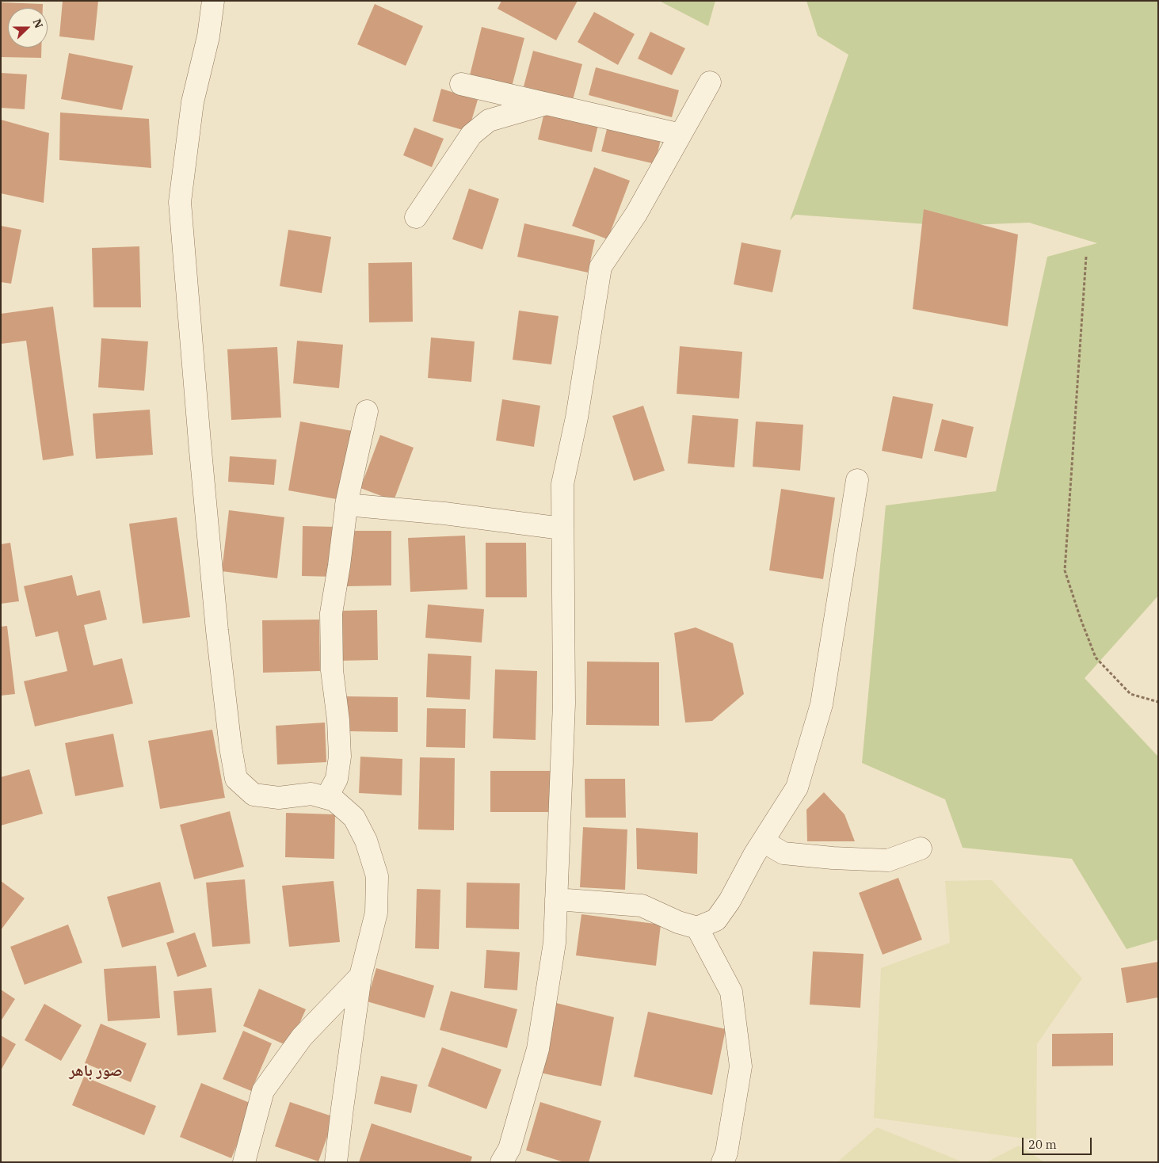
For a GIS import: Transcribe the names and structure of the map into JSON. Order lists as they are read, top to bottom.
{
  "districts": ["صور باهر"],
  "scale_bar": "20 m",
  "north": "right"
}
